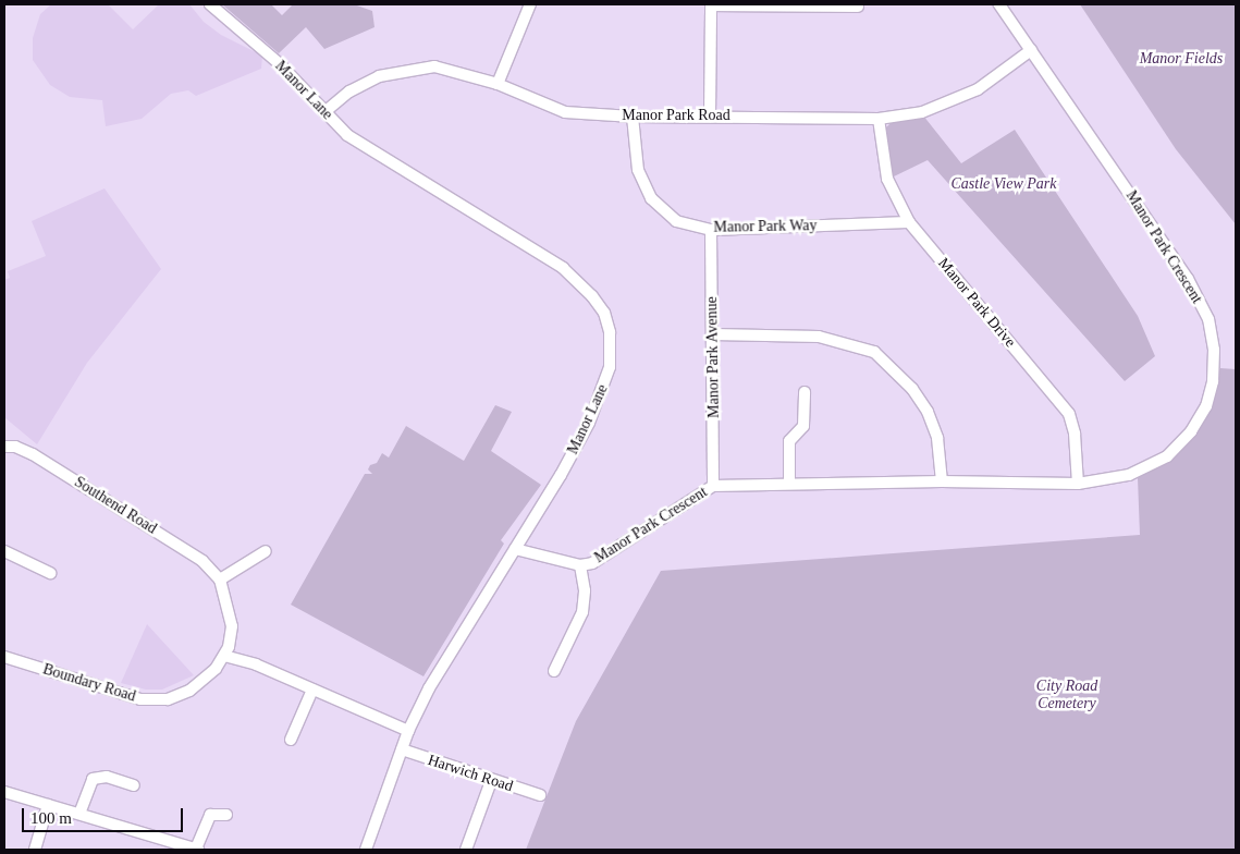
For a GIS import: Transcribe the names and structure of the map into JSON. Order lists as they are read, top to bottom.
{
  "streets": {
    "street": [
      "Manor Lane",
      "Manor Park Road",
      "Manor Park Way",
      "Manor Park Crescent",
      "Manor Park Drive",
      "Manor Park Avenue",
      "Southend Road",
      "Boundary Road",
      "Harwich Road"
    ]
  },
  "crossings": [
    ["Manor Lane", "Manor Park Road"],
    ["Manor Lane", "Manor Park Crescent"],
    ["Manor Lane", "Harwich Road"],
    ["Manor Park Road", "Manor Park Way"],
    ["Manor Park Road", "Manor Park Crescent"],
    ["Manor Park Road", "Manor Park Drive"],
    ["Manor Park Way", "Manor Park Drive"],
    ["Manor Park Way", "Manor Park Avenue"],
    ["Manor Park Crescent", "Manor Park Drive"],
    ["Manor Park Crescent", "Manor Park Avenue"]
  ],
  "parks": ["Manor Fields", "Castle View Park", "City Road Cemetery"],
  "scale_bar": "100 m"
}
